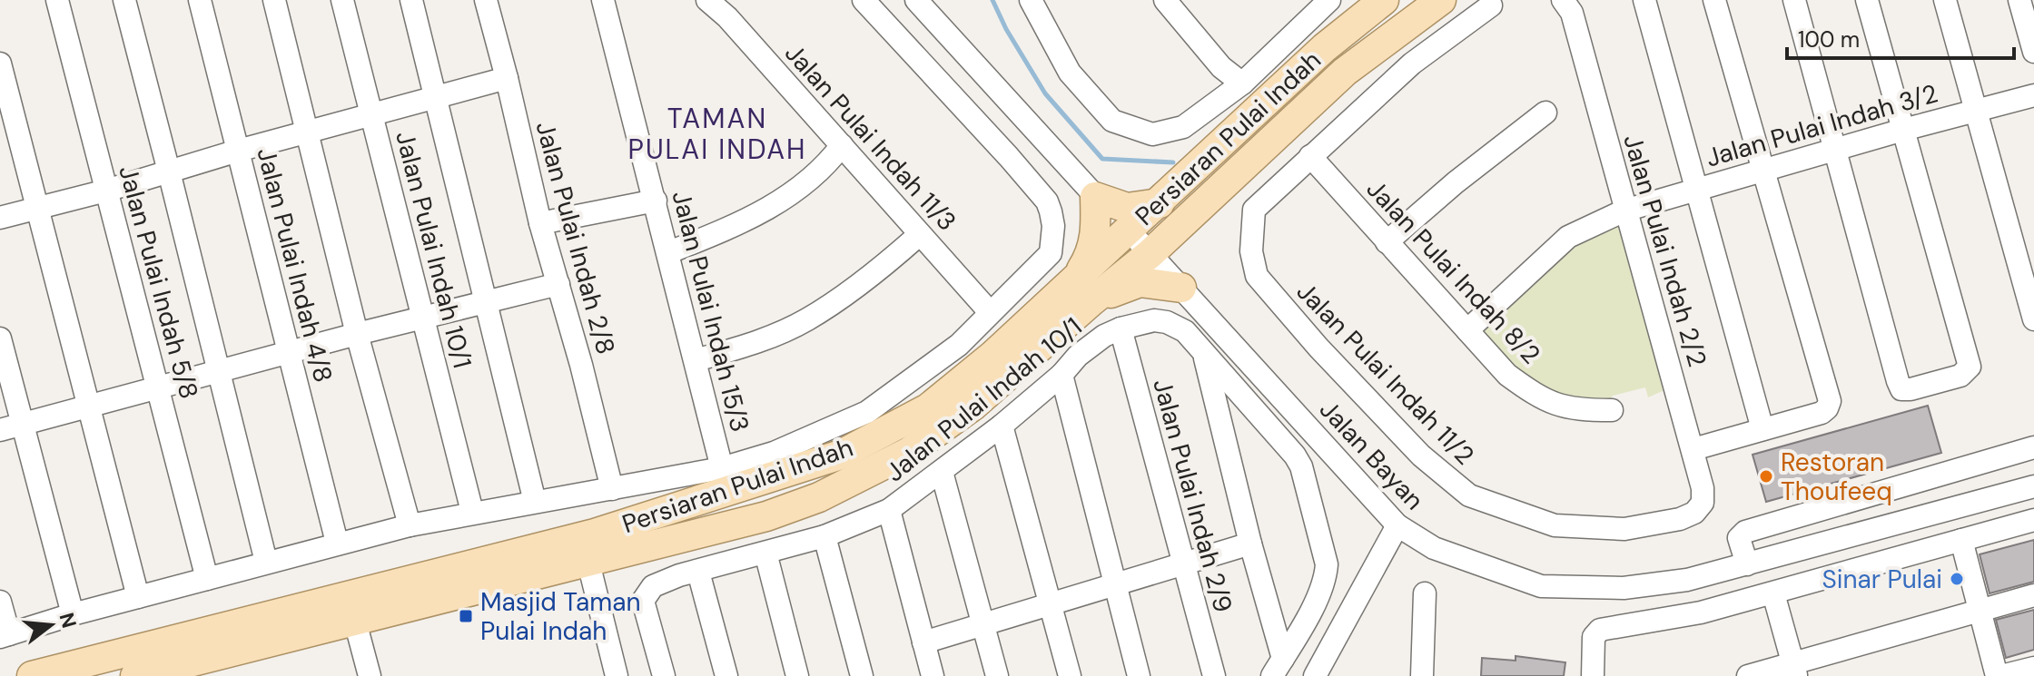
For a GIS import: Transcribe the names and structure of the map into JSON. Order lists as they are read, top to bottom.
{
  "streets": {
    "main road": ["Persiaran Pulai Indah"],
    "street": [
      "Jalan Pulai Indah 3/2",
      "Jalan Pulai Indah 11/3",
      "Jalan Pulai Indah 2/8",
      "Jalan Pulai Indah 10/1",
      "Jalan Pulai Indah 2/2",
      "Jalan Pulai Indah 4/8",
      "Jalan Pulai Indah 8/2",
      "Jalan Pulai Indah 5/8",
      "Jalan Pulai Indah 15/3",
      "Jalan Pulai Indah 11/2",
      "Jalan Bayan",
      "Jalan Pulai Indah 2/9"
    ]
  },
  "crossings": [
    ["Jalan Pulai Indah 3/2", "Jalan Pulai Indah 2/2"],
    ["Jalan Pulai Indah 3/2", "Jalan Pulai Indah 8/2"],
    ["Persiaran Pulai Indah", "Jalan Bayan"],
    ["Jalan Pulai Indah 10/1", "Jalan Pulai Indah 2/9"],
    ["Jalan Pulai Indah 2/2", "Jalan Pulai Indah 11/2"],
    ["Jalan Pulai Indah 8/2", "Jalan Pulai Indah 11/2"]
  ],
  "districts": ["TAMAN PULAI INDAH"],
  "places": {
    "other": ["Restoran Thoufeeq", "Sinar Pulai"],
    "transit": ["Masjid Taman Pulai Indah"]
  },
  "scale_bar": "100 m",
  "north": "right"
}
